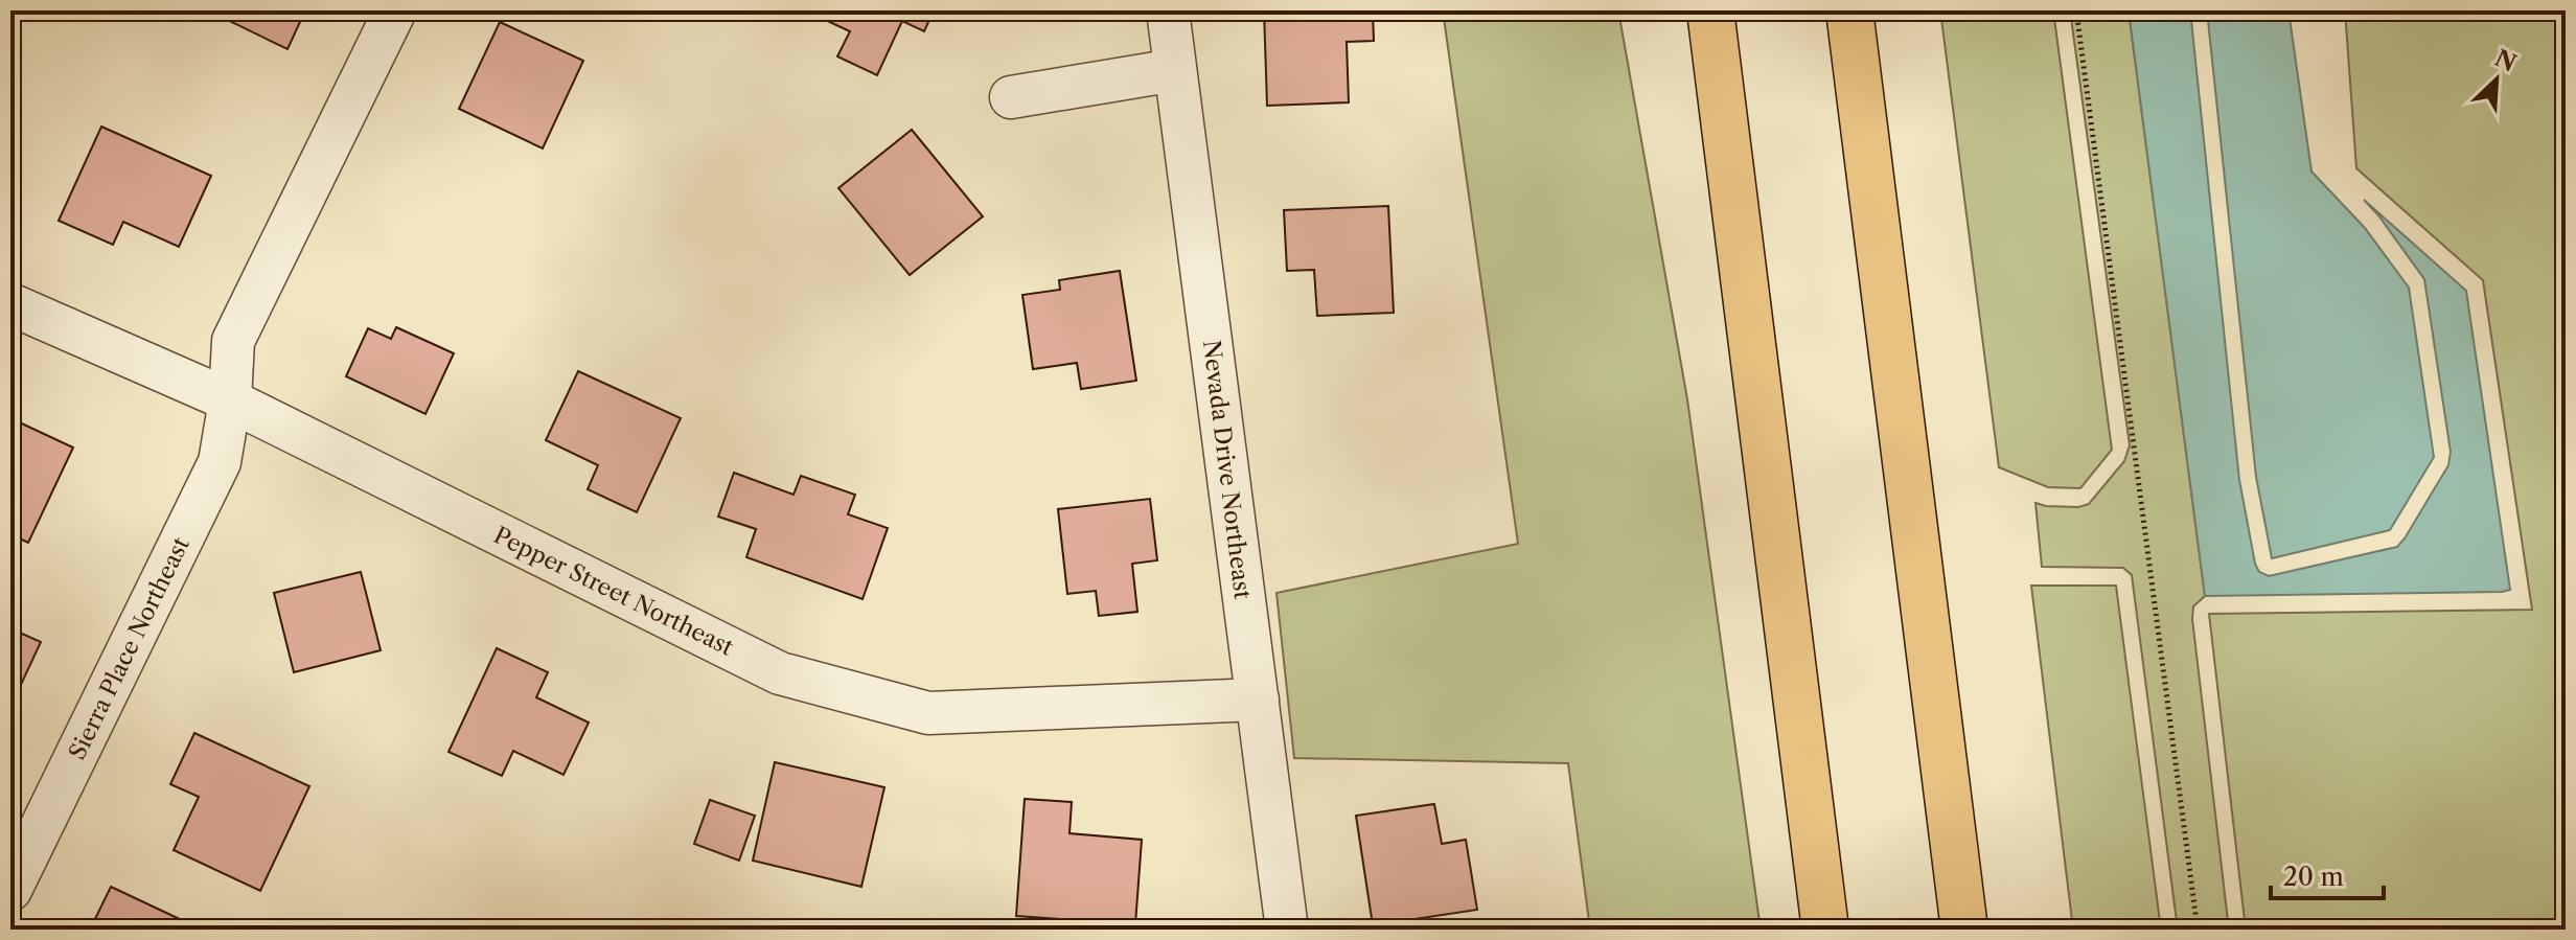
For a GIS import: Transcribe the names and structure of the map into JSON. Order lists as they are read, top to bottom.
{
  "streets": {
    "street": ["Nevada Drive Northeast", "Pepper Street Northeast", "Sierra Place Northeast"]
  },
  "crossings": [
    ["Nevada Drive Northeast", "Pepper Street Northeast"],
    ["Pepper Street Northeast", "Sierra Place Northeast"]
  ],
  "scale_bar": "20 m",
  "north": "top right"
}
